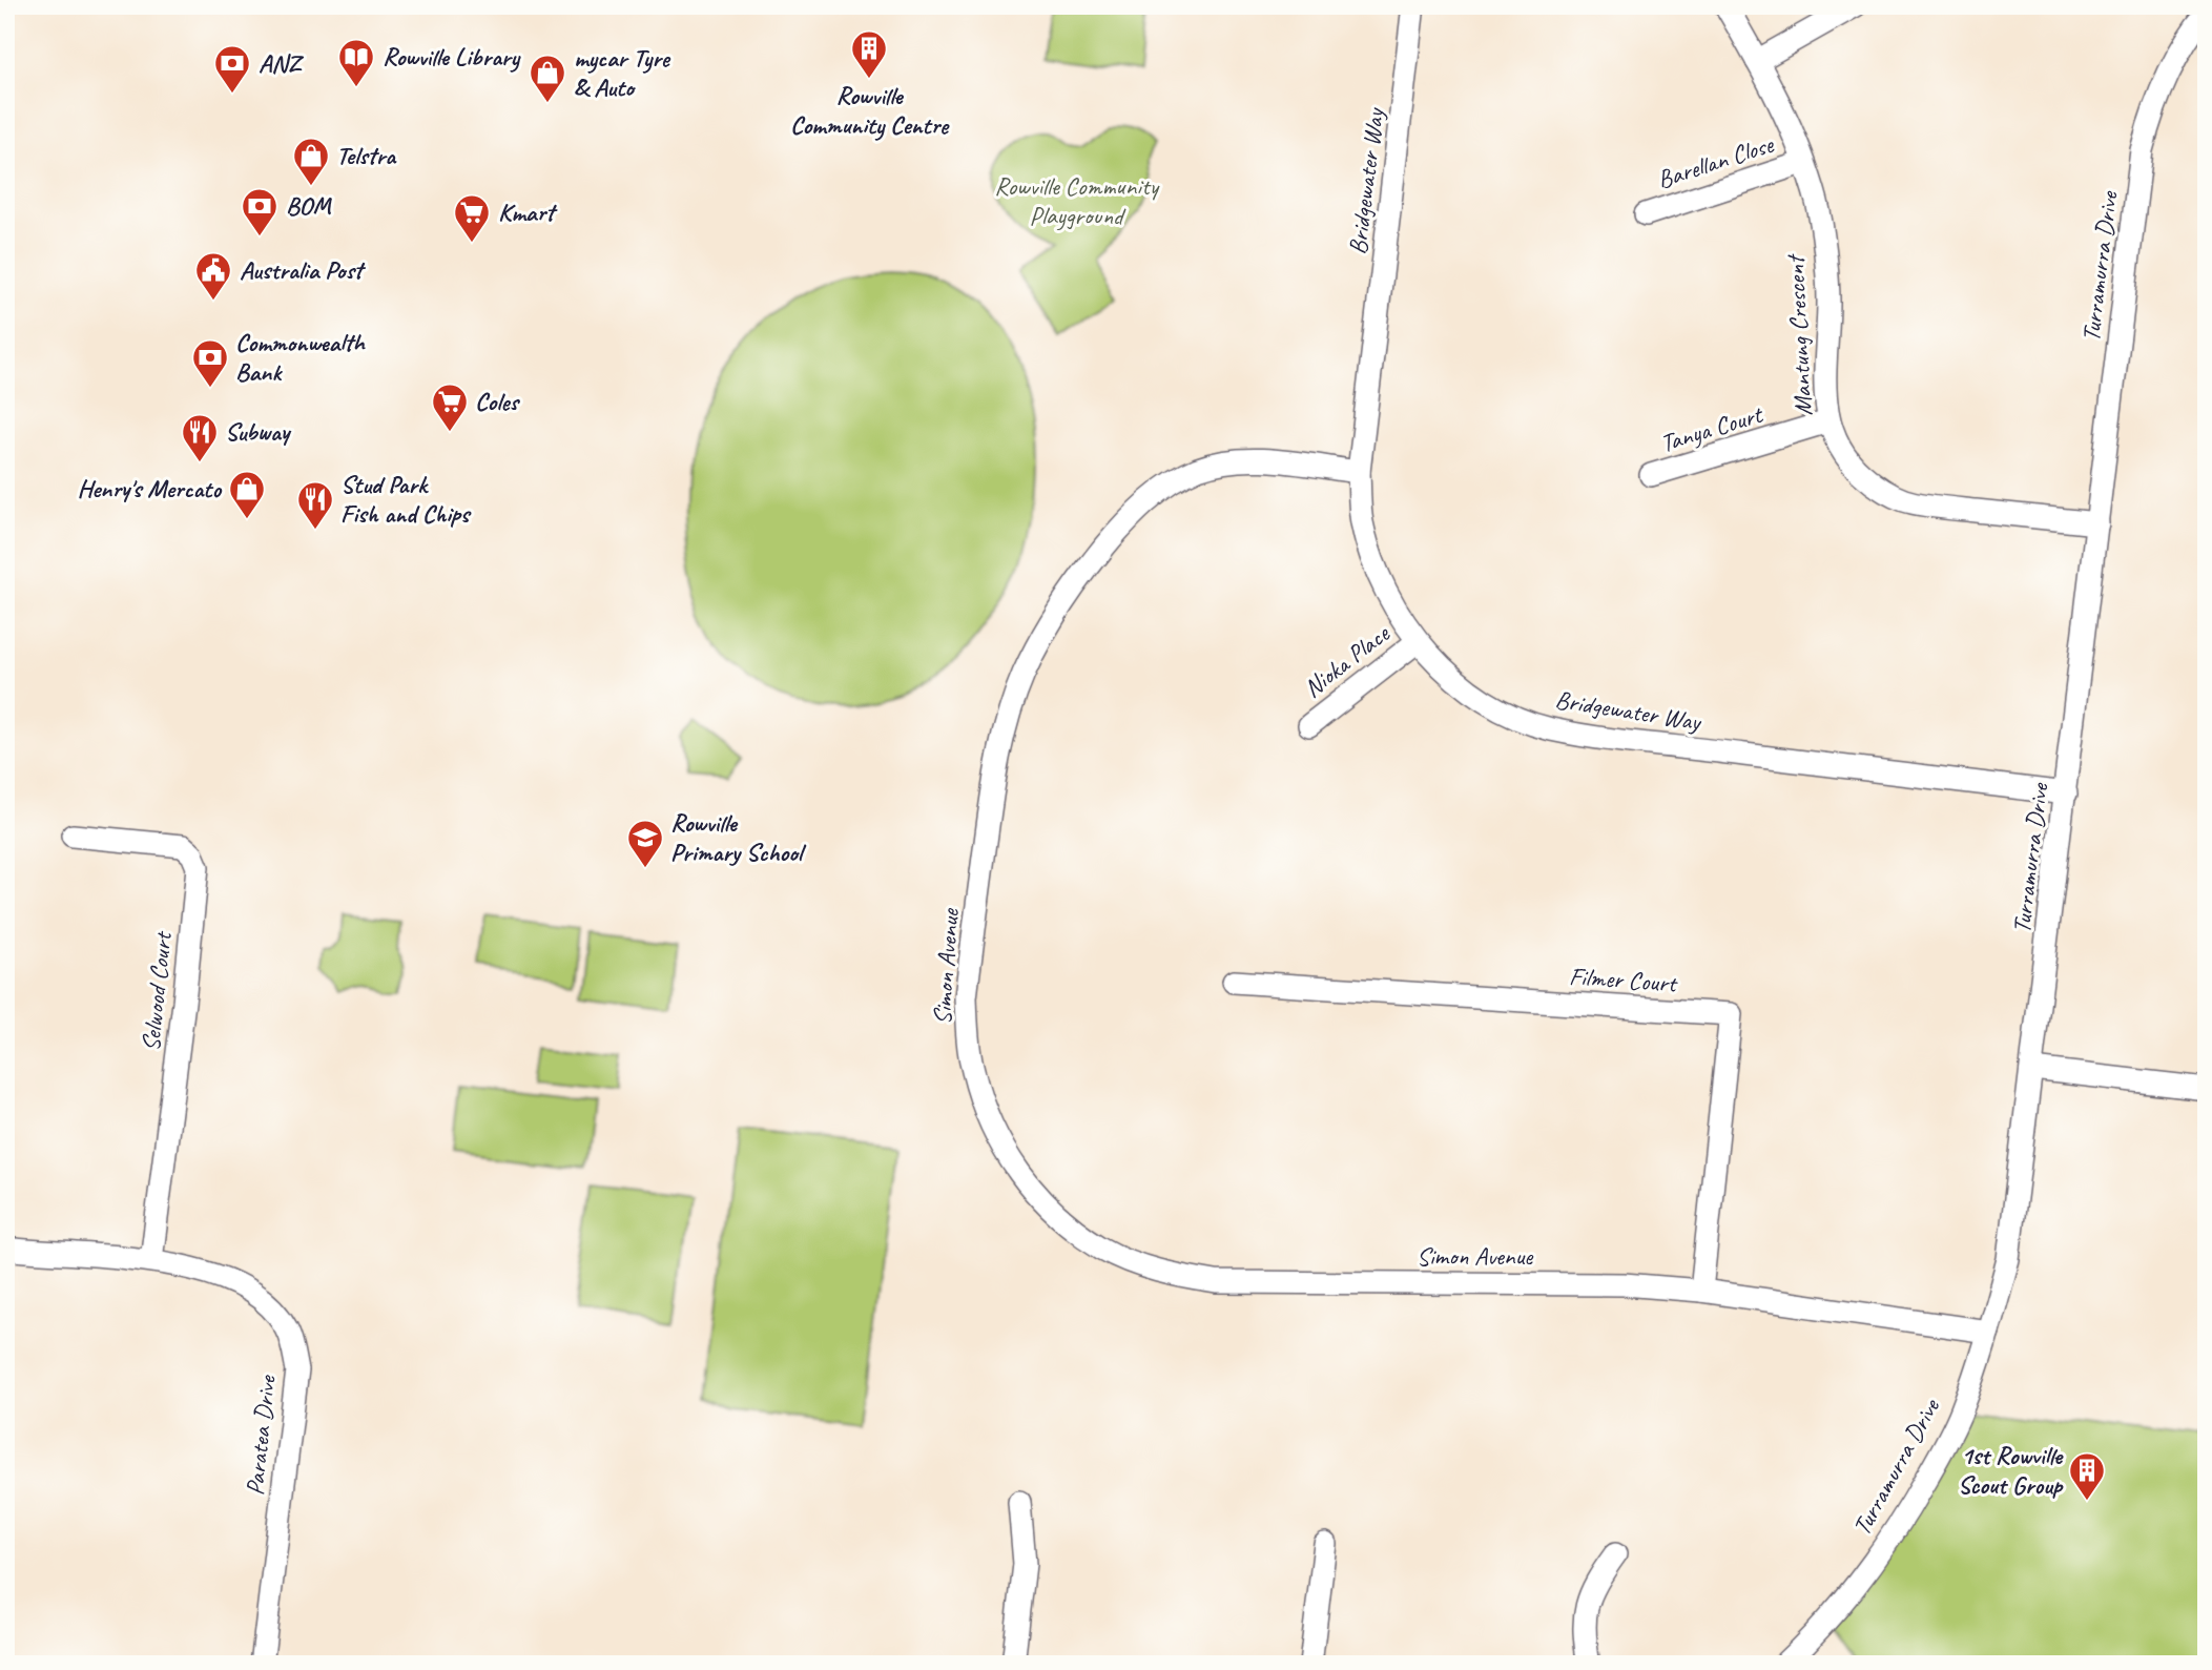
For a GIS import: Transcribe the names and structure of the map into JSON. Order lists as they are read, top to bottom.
{
  "streets": {
    "street": [
      "Barellan Close",
      "Bridgewater Way",
      "Turramurra Drive",
      "Mantung Crescent",
      "Tanya Court",
      "Nioka Place",
      "Simon Avenue",
      "Filmer Court",
      "Selwood Court",
      "Paratea Drive"
    ]
  },
  "crossings": [
    ["Barellan Close", "Mantung Crescent"],
    ["Bridgewater Way", "Turramurra Drive"],
    ["Bridgewater Way", "Nioka Place"],
    ["Bridgewater Way", "Simon Avenue"],
    ["Turramurra Drive", "Mantung Crescent"],
    ["Turramurra Drive", "Simon Avenue"],
    ["Mantung Crescent", "Tanya Court"],
    ["Simon Avenue", "Filmer Court"],
    ["Selwood Court", "Paratea Drive"]
  ],
  "parks": ["Rowville Community Playground"],
  "places": {
    "building": ["Rowville Community Centre", "1st Rowville Scout Group"],
    "library": ["Rowville Library"],
    "bank": ["ANZ", "BOM", "Commonwealth Bank"],
    "shop": ["mycar Tyre & Auto", "Telstra", "Henry's Mercato"],
    "supermarket": ["Kmart", "Coles"],
    "public building": ["Australia Post"],
    "restaurant": ["Subway", "Stud Park Fish and Chips"],
    "school or university": ["Rowville Primary School"]
  }
}
